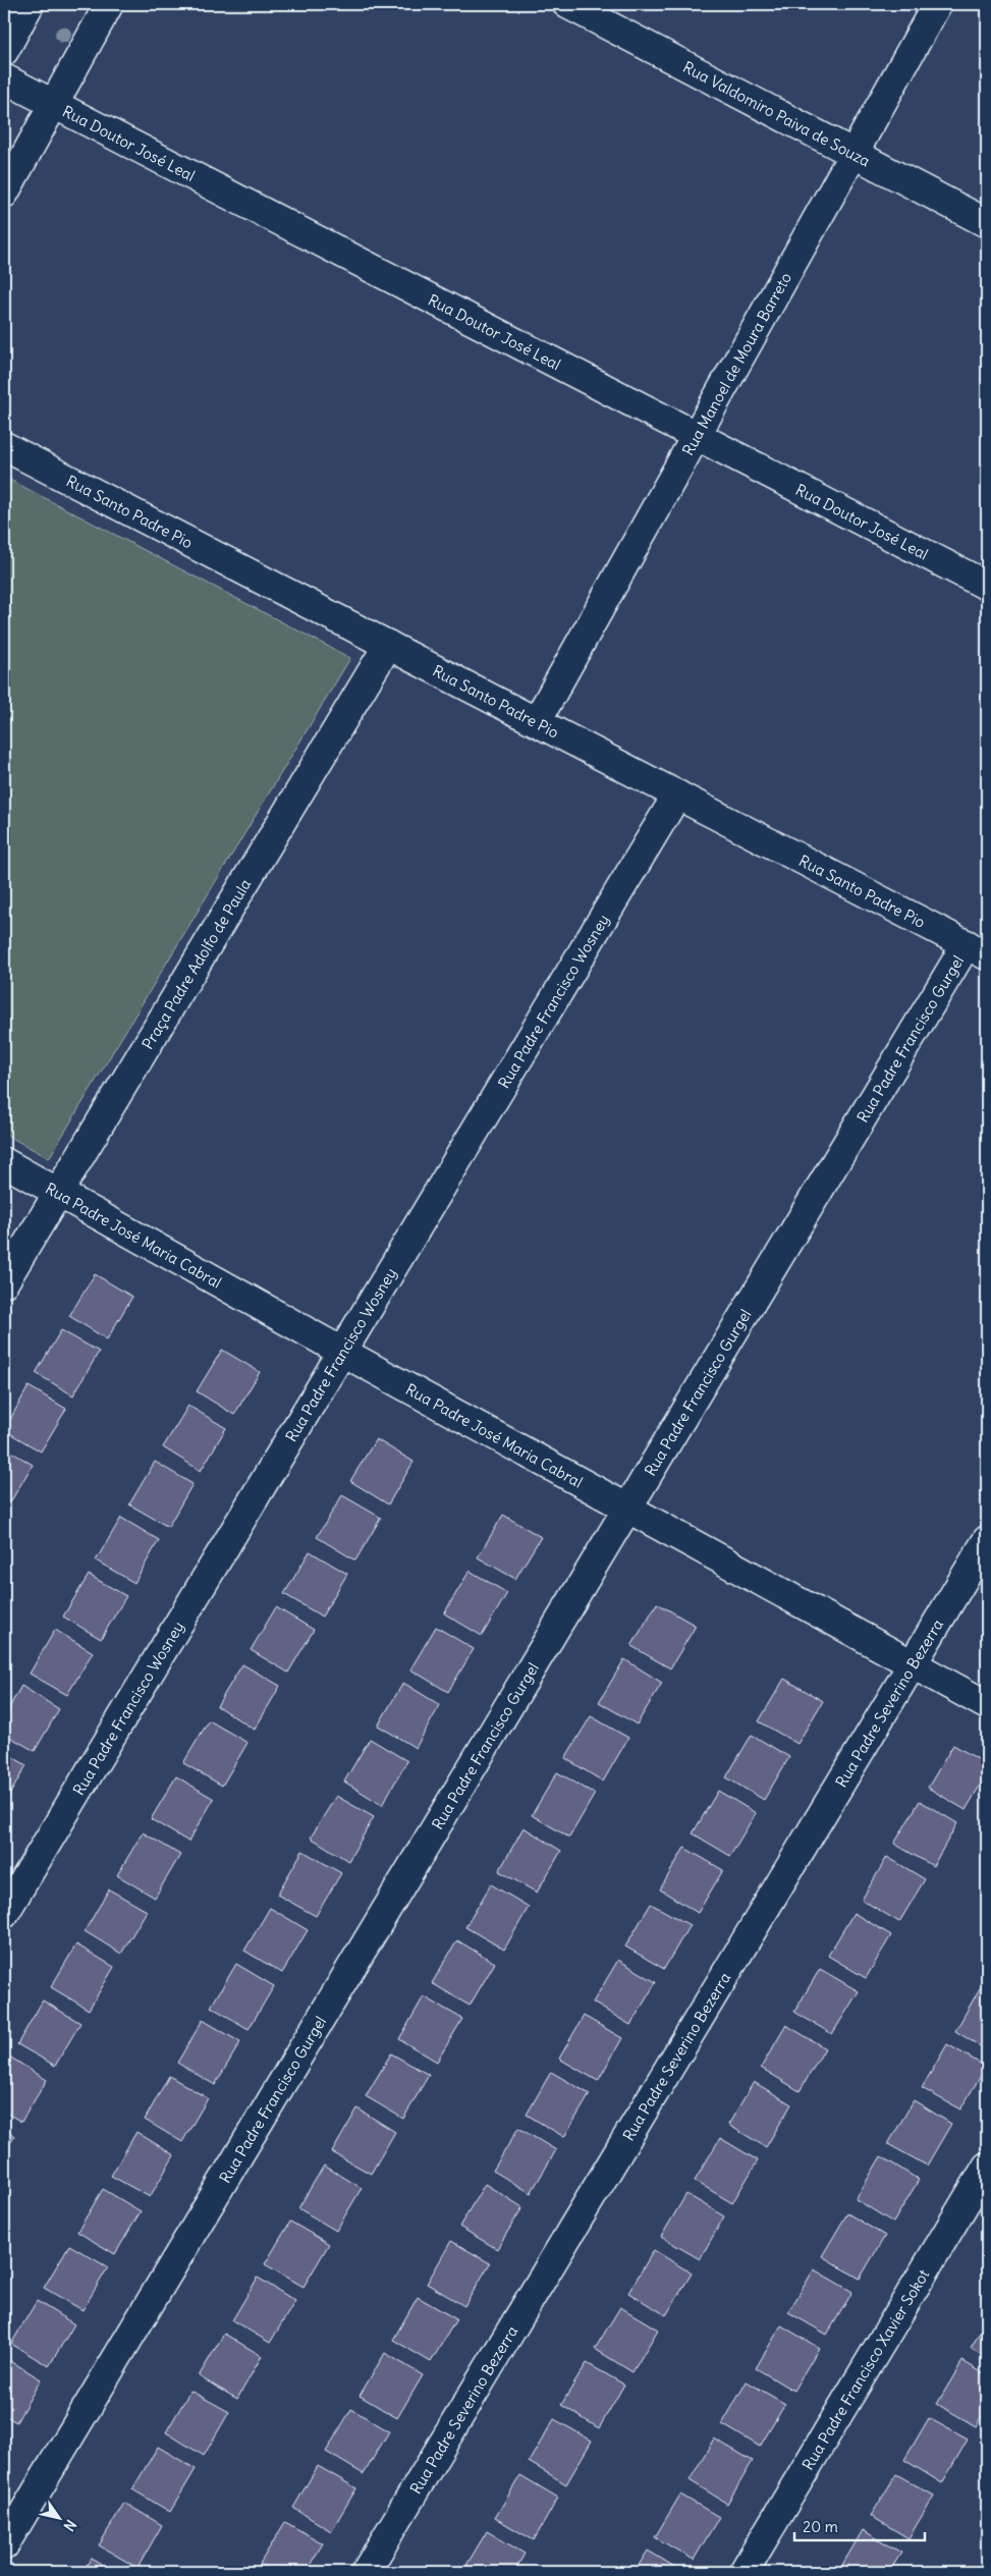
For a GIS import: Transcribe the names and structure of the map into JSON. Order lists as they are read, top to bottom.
{
  "streets": {
    "street": [
      "Rua Valdomiro Paiva de Souza",
      "Rua Doutor José Leal",
      "Rua Manoel de Moura Barreto",
      "Rua Santo Padre Pio",
      "Praça Padre Adolfo de Paula",
      "Rua Padre Francisco Wosney",
      "Rua Padre Francisco Gurgel",
      "Rua Padre José Maria Cabral",
      "Rua Padre Severino Bezerra",
      "Rua Padre Francisco Xavier Sokot"
    ]
  },
  "crossings": [
    ["Rua Valdomiro Paiva de Souza", "Rua Manoel de Moura Barreto"],
    ["Rua Doutor José Leal", "Rua Manoel de Moura Barreto"],
    ["Rua Manoel de Moura Barreto", "Rua Santo Padre Pio"],
    ["Rua Santo Padre Pio", "Praça Padre Adolfo de Paula"],
    ["Rua Santo Padre Pio", "Rua Padre Francisco Wosney"],
    ["Rua Santo Padre Pio", "Rua Padre Francisco Gurgel"],
    ["Praça Padre Adolfo de Paula", "Rua Padre José Maria Cabral"],
    ["Rua Padre Francisco Wosney", "Rua Padre José Maria Cabral"],
    ["Rua Padre Francisco Gurgel", "Rua Padre José Maria Cabral"],
    ["Rua Padre José Maria Cabral", "Rua Padre Severino Bezerra"]
  ],
  "scale_bar": "20 m",
  "north": "bottom right"
}
